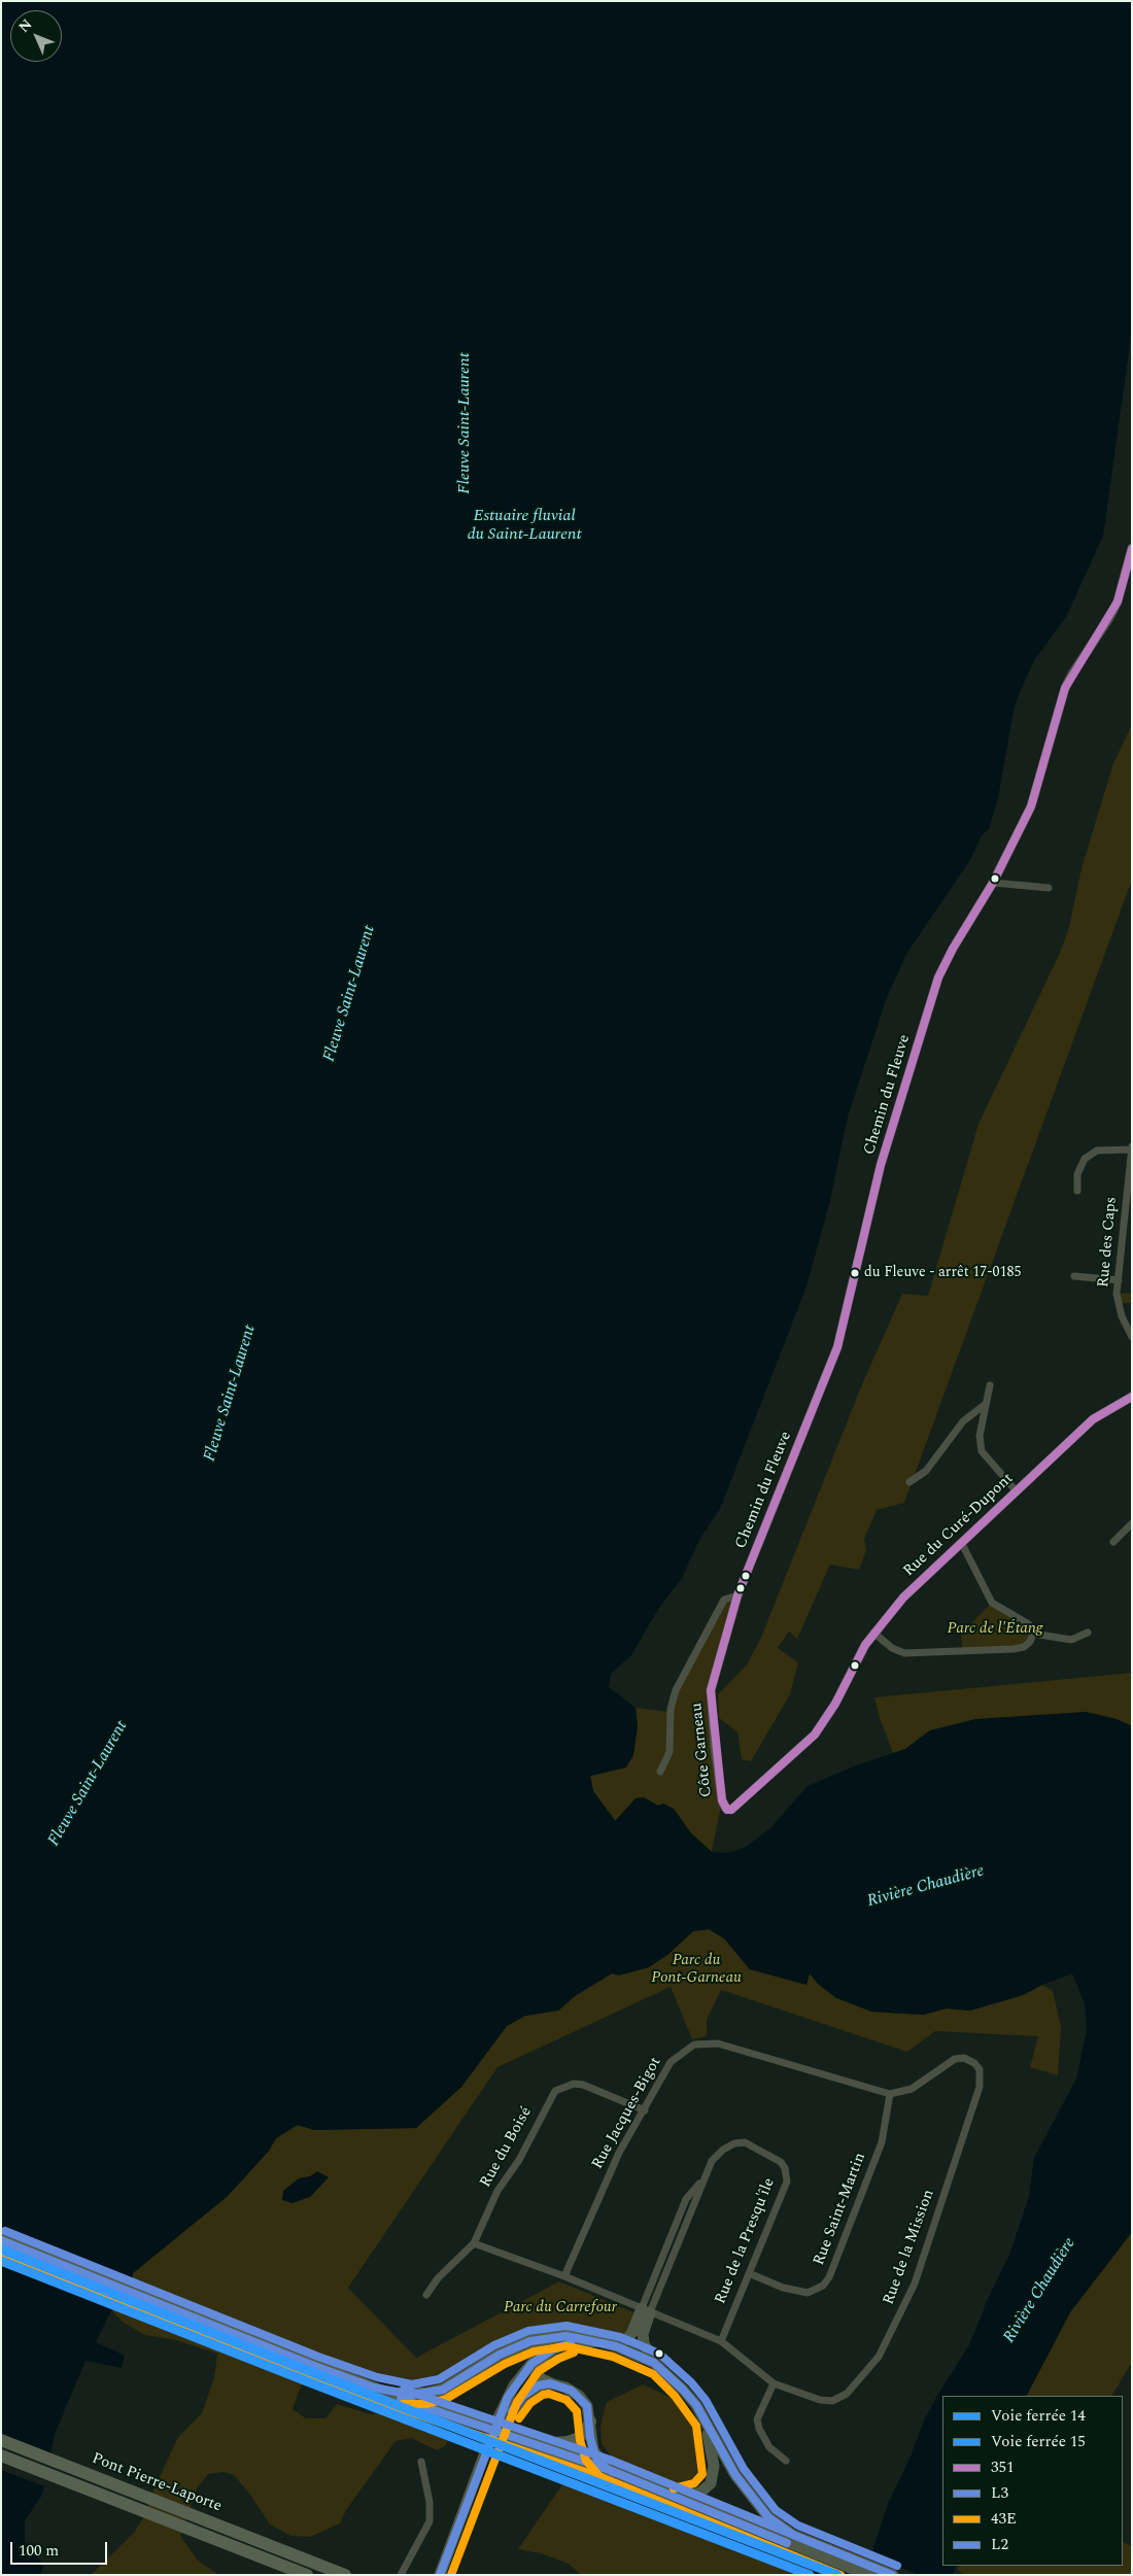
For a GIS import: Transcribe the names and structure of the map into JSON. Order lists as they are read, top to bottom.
{
  "streets": {
    "highway": ["Pont Pierre-Laporte"],
    "street": [
      "Chemin du Fleuve",
      "Rue des Caps",
      "Rue du Curé-Dupont",
      "Côte Garneau",
      "Rue Jacques-Bigot",
      "Rue du Boisé",
      "Rue Saint-Martin",
      "Rue de la Presqu'île",
      "Rue de la Mission"
    ]
  },
  "crossings": [
    ["Chemin du Fleuve", "Côte Garneau"],
    ["Rue du Curé-Dupont", "Côte Garneau"],
    ["Rue Jacques-Bigot", "Rue du Boisé"],
    ["Rue Jacques-Bigot", "Rue Saint-Martin"],
    ["Rue Jacques-Bigot", "Rue de la Mission"],
    ["Rue du Boisé", "Rue de la Mission"],
    ["Rue Saint-Martin", "Rue de la Presqu'île"],
    ["Rue Saint-Martin", "Rue de la Mission"],
    ["Rue de la Presqu'île", "Rue de la Mission"]
  ],
  "water": ["Fleuve Saint-Laurent", "Estuaire fluvial du Saint-Laurent", "Rivière Chaudière"],
  "parks": ["Parc de l'Étang", "Parc du Pont-Garneau", "Parc du Carrefour"],
  "places": ["du Fleuve - arrêt 17-0185"],
  "lines": [
    "transit line 351",
    "transit line L2",
    "transit line L3",
    "rail line 14",
    "transit line 43E",
    "rail line 15"
  ],
  "legend": [
    "Voie ferrée 14",
    "Voie ferrée 15",
    "351",
    "L3",
    "43E",
    "L2"
  ],
  "scale_bar": "100 m",
  "north": "top left"
}
